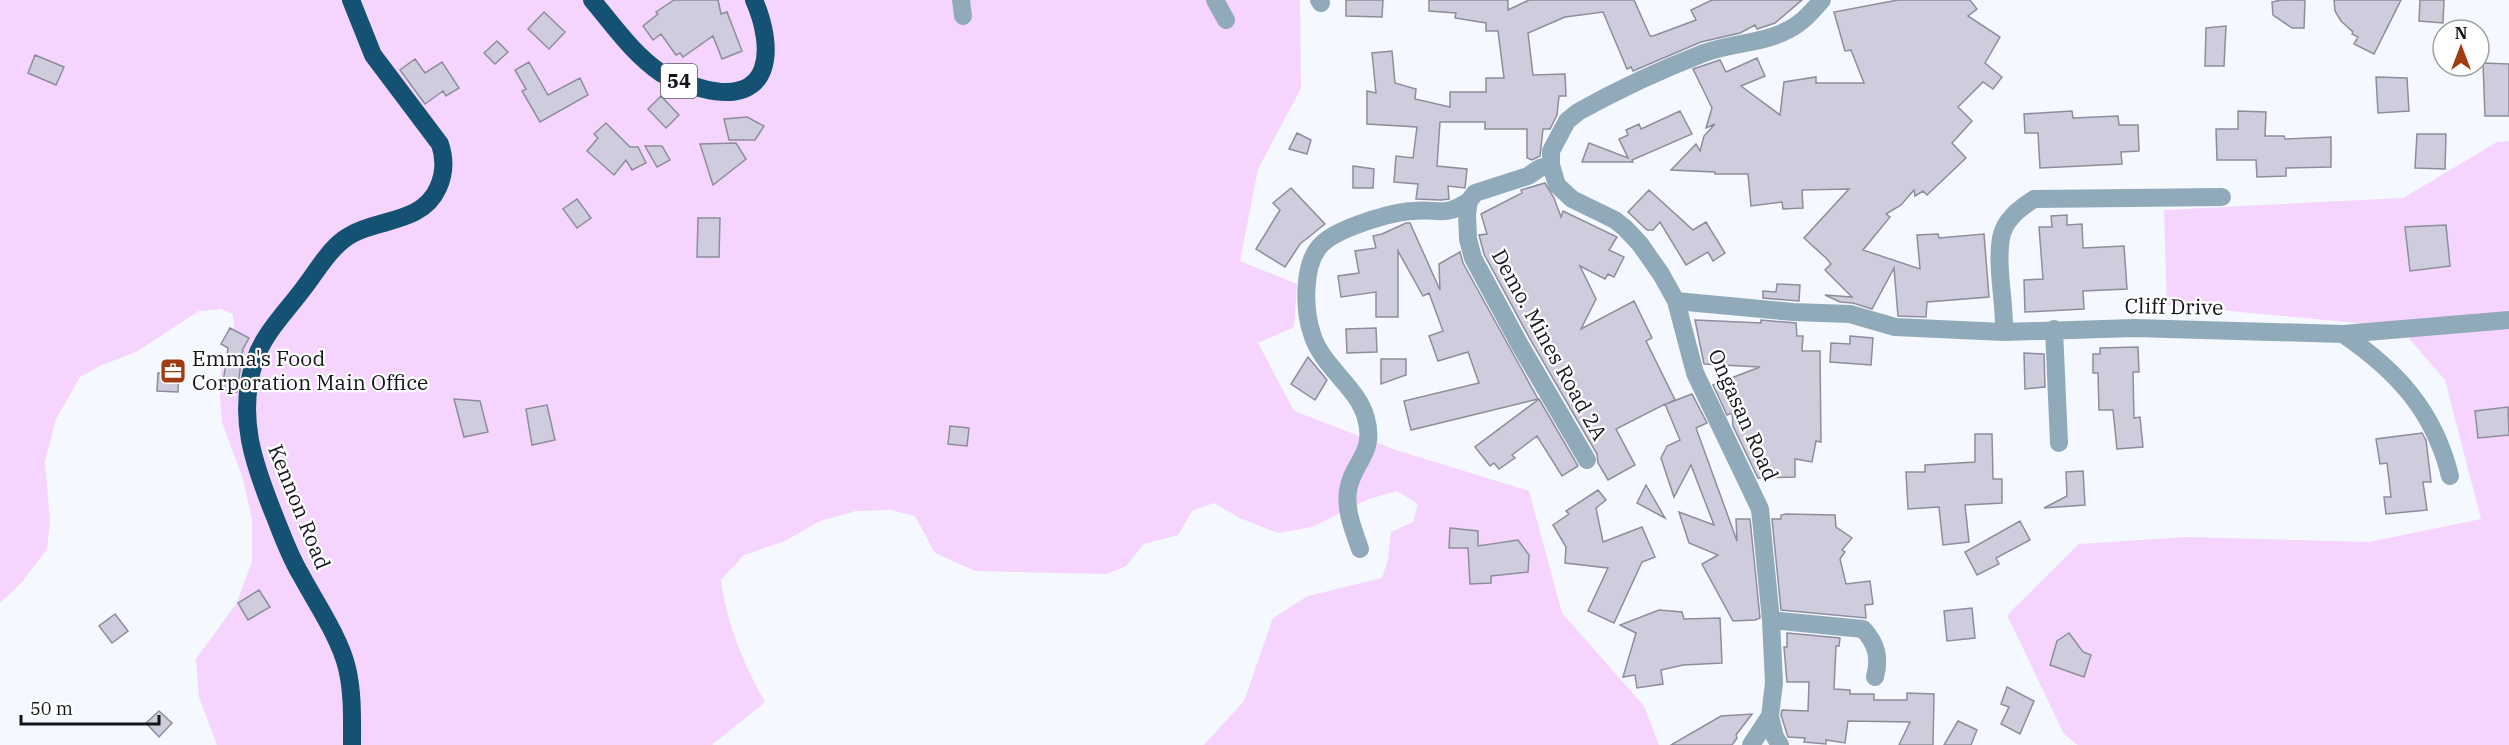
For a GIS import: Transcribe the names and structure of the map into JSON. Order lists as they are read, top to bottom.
{
  "streets": {
    "highway": ["54", "Kennon Road"],
    "street": ["Cliff Drive", "Demo. Mines Road 2A", "Ongasan Road"]
  },
  "crossings": [
    ["Cliff Drive", "Ongasan Road"]
  ],
  "places": {
    "office": ["Emma's Food Corporation Main Office"]
  },
  "scale_bar": "50 m",
  "north": "top"
}
